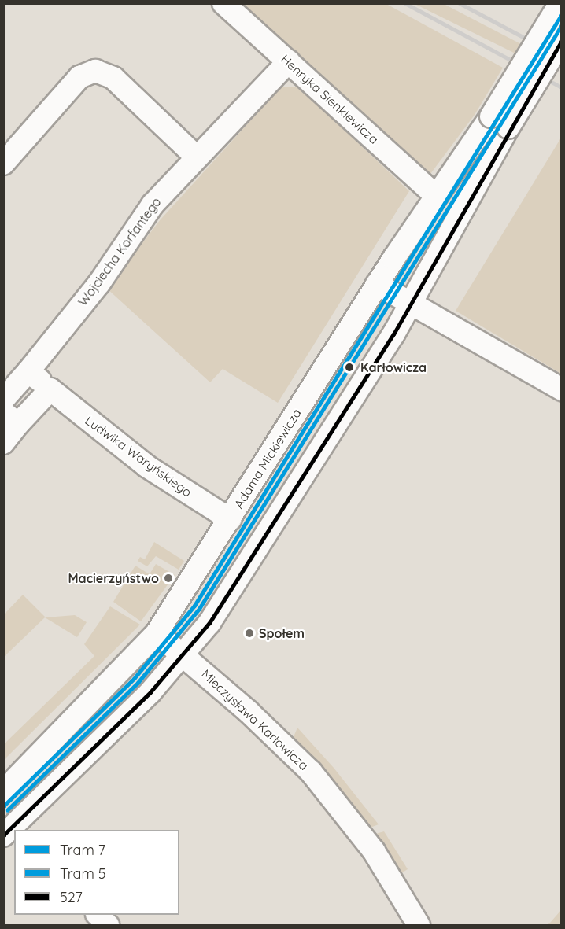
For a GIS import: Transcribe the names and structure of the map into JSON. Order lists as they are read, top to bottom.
{
  "streets": {
    "street": [
      "Henryka Sienkiewicza",
      "Wojciecha Korfantego",
      "Ludwika Waryńskiego",
      "Adama Mickiewicza",
      "Mieczysława Karłowicza"
    ]
  },
  "crossings": [
    ["Henryka Sienkiewicza", "Wojciecha Korfantego"],
    ["Henryka Sienkiewicza", "Adama Mickiewicza"],
    ["Wojciecha Korfantego", "Ludwika Waryńskiego"],
    ["Ludwika Waryńskiego", "Adama Mickiewicza"],
    ["Adama Mickiewicza", "Mieczysława Karłowicza"]
  ],
  "places": ["Karłowicza", "Macierzyństwo", "Społem"],
  "lines": ["tram line 7", "tram line 5", "transit line 527"],
  "legend": ["Tram 7", "Tram 5", "527"]
}
